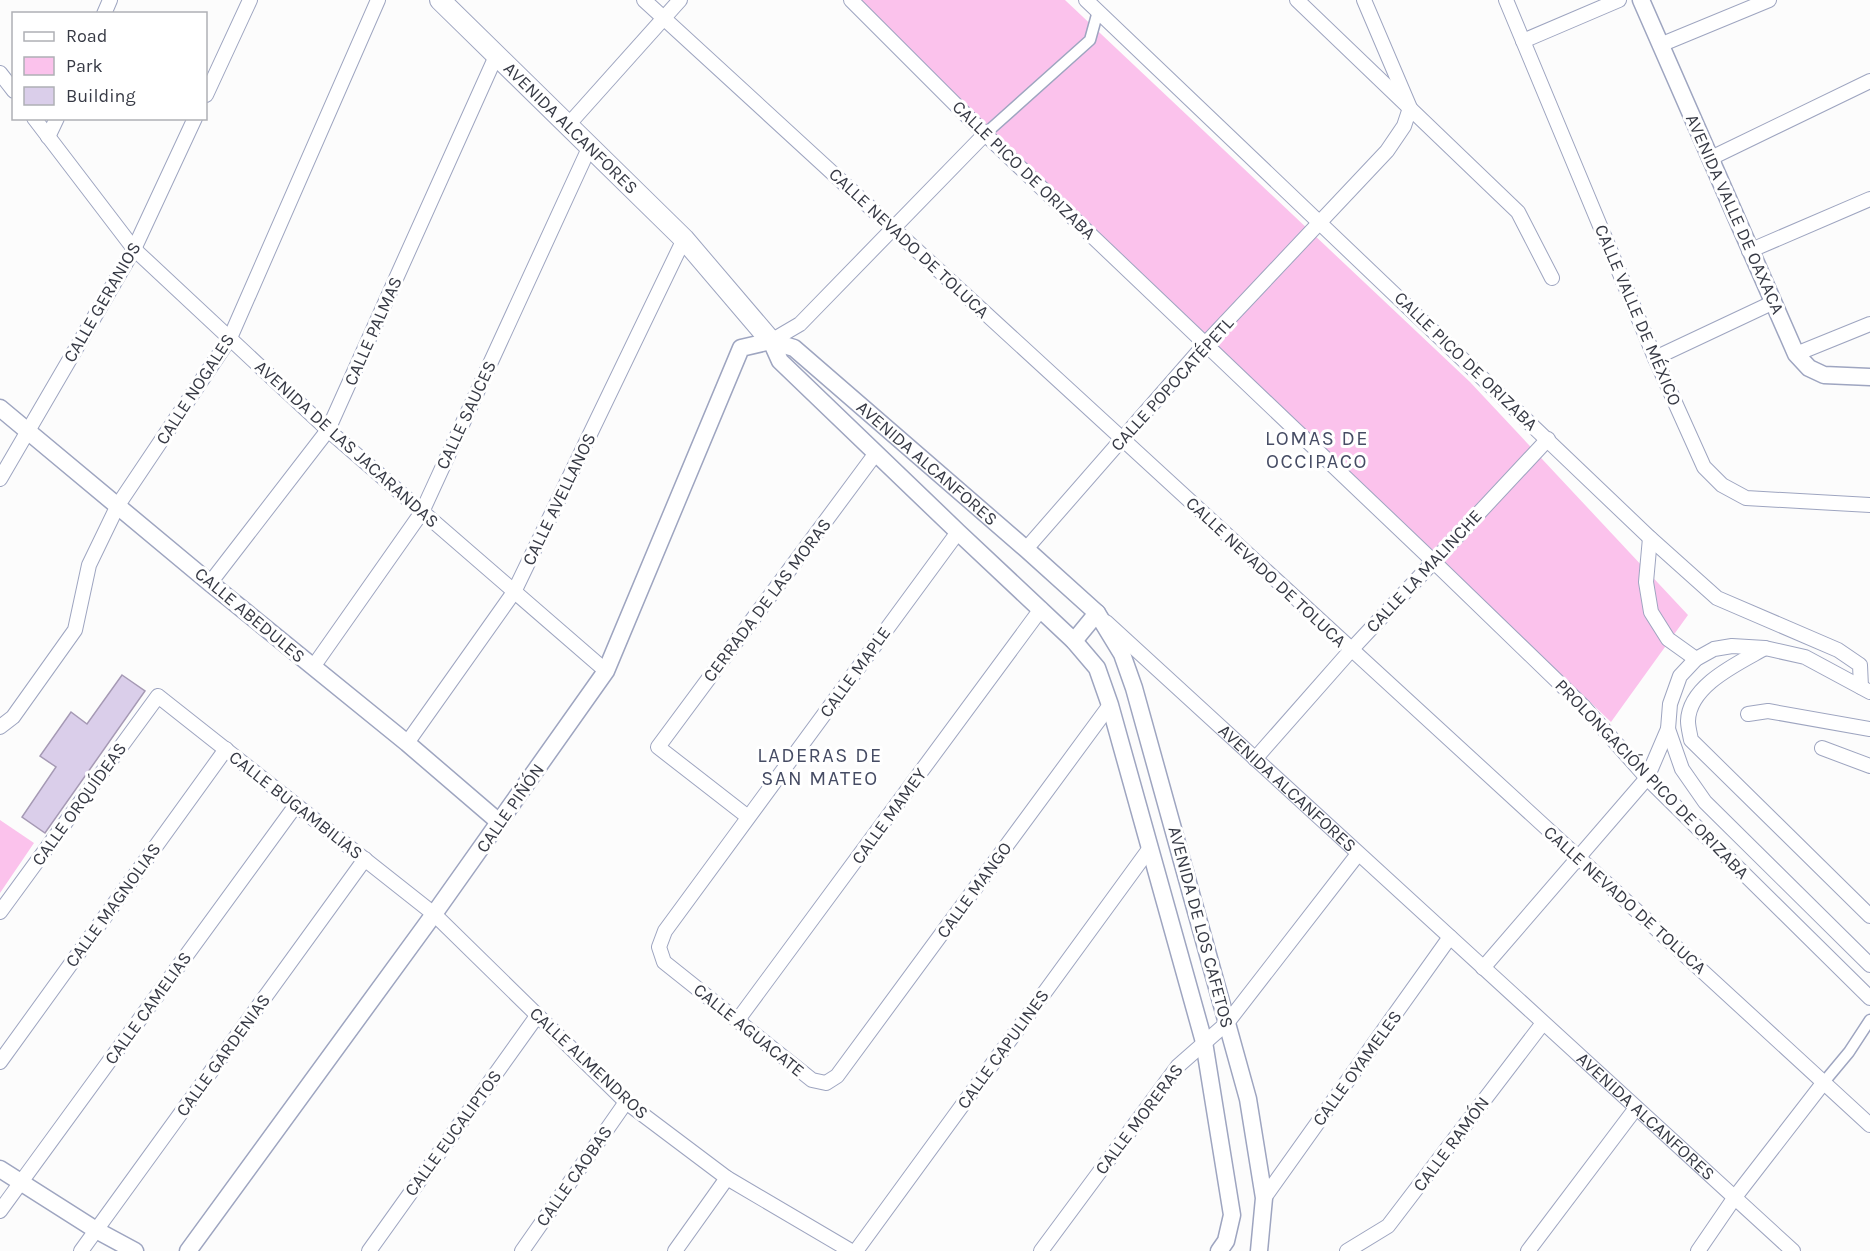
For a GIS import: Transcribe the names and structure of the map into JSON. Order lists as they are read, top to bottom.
{
  "streets": {
    "main road": ["AVENIDA ALCANFORES"],
    "street": [
      "CALLE PICO DE ORIZABA",
      "AVENIDA VALLE DE OAXACA",
      "CALLE NEVADO DE TOLUCA",
      "CALLE GERANIOS",
      "CALLE VALLE DE MÉXICO",
      "CALLE PALMAS",
      "CALLE POPOCATÉPETL",
      "CALLE NOGALES",
      "CALLE SAUCES",
      "AVENIDA DE LAS JACARANDAS",
      "CALLE AVELLANOS",
      "CALLE LA MALINCHE",
      "CERRADA DE LAS MORAS",
      "CALLE ABEDULES",
      "CALLE MAPLE",
      "PROLONGACIÓN PICO DE ORIZABA",
      "CALLE ORQUÍDEAS",
      "CALLE BUGAMBILIAS",
      "CALLE PIÑÓN",
      "CALLE MAMEY",
      "CALLE MANGO",
      "CALLE MAGNOLIAS",
      "AVENIDA DE LOS CAFETOS",
      "CALLE CAMELIAS",
      "CALLE AGUACATE",
      "CALLE CAPULINES",
      "CALLE GARDENIAS",
      "CALLE ALMENDROS",
      "CALLE OYAMELES",
      "CALLE MORERAS",
      "CALLE EUCALIPTOS",
      "CALLE RAMÓN",
      "CALLE CAOBAS"
    ]
  },
  "crossings": [
    ["AVENIDA ALCANFORES", "CALLE PALMAS"],
    ["AVENIDA ALCANFORES", "CALLE POPOCATÉPETL"],
    ["AVENIDA ALCANFORES", "CALLE SAUCES"],
    ["AVENIDA ALCANFORES", "CALLE AVELLANOS"],
    ["AVENIDA ALCANFORES", "CALLE LA MALINCHE"],
    ["AVENIDA ALCANFORES", "CERRADA DE LAS MORAS"],
    ["AVENIDA ALCANFORES", "CALLE MAPLE"],
    ["AVENIDA ALCANFORES", "CALLE PIÑÓN"],
    ["AVENIDA ALCANFORES", "CALLE MAMEY"],
    ["AVENIDA ALCANFORES", "AVENIDA DE LOS CAFETOS"],
    ["AVENIDA ALCANFORES", "CALLE OYAMELES"],
    ["AVENIDA ALCANFORES", "CALLE MORERAS"],
    ["AVENIDA ALCANFORES", "CALLE RAMÓN"],
    ["CALLE PICO DE ORIZABA", "CALLE POPOCATÉPETL"],
    ["CALLE PICO DE ORIZABA", "CALLE LA MALINCHE"],
    ["CALLE PICO DE ORIZABA", "PROLONGACIÓN PICO DE ORIZABA"],
    ["CALLE NEVADO DE TOLUCA", "CALLE POPOCATÉPETL"],
    ["CALLE NEVADO DE TOLUCA", "CALLE LA MALINCHE"],
    ["CALLE GERANIOS", "AVENIDA DE LAS JACARANDAS"],
    ["CALLE GERANIOS", "CALLE ABEDULES"],
    ["CALLE PALMAS", "AVENIDA DE LAS JACARANDAS"],
    ["CALLE PALMAS", "CALLE ABEDULES"],
    ["CALLE NOGALES", "AVENIDA DE LAS JACARANDAS"],
    ["CALLE NOGALES", "CALLE ABEDULES"],
    ["CALLE SAUCES", "AVENIDA DE LAS JACARANDAS"],
    ["CALLE SAUCES", "CALLE ABEDULES"],
    ["AVENIDA DE LAS JACARANDAS", "CALLE AVELLANOS"],
    ["AVENIDA DE LAS JACARANDAS", "CALLE PIÑÓN"],
    ["CALLE AVELLANOS", "CALLE ABEDULES"],
    ["CALLE LA MALINCHE", "PROLONGACIÓN PICO DE ORIZABA"],
    ["CERRADA DE LAS MORAS", "CALLE MAPLE"],
    ["CALLE ABEDULES", "CALLE PIÑÓN"],
    ["CALLE MAPLE", "CALLE AGUACATE"],
    ["CALLE ORQUÍDEAS", "CALLE BUGAMBILIAS"],
    ["CALLE BUGAMBILIAS", "CALLE PIÑÓN"],
    ["CALLE BUGAMBILIAS", "CALLE MAGNOLIAS"],
    ["CALLE BUGAMBILIAS", "CALLE CAMELIAS"],
    ["CALLE BUGAMBILIAS", "CALLE GARDENIAS"],
    ["CALLE BUGAMBILIAS", "CALLE ALMENDROS"],
    ["CALLE PIÑÓN", "CALLE ALMENDROS"],
    ["CALLE MAMEY", "CALLE AGUACATE"],
    ["CALLE MANGO", "AVENIDA DE LOS CAFETOS"],
    ["CALLE MANGO", "CALLE AGUACATE"],
    ["AVENIDA DE LOS CAFETOS", "CALLE CAPULINES"],
    ["AVENIDA DE LOS CAFETOS", "CALLE OYAMELES"],
    ["AVENIDA DE LOS CAFETOS", "CALLE MORERAS"],
    ["CALLE ALMENDROS", "CALLE EUCALIPTOS"],
    ["CALLE ALMENDROS", "CALLE CAOBAS"]
  ],
  "districts": ["LOMAS DE OCCIPACO", "LADERAS DE SAN MATEO"],
  "legend": ["Road", "Park", "Building"]
}
